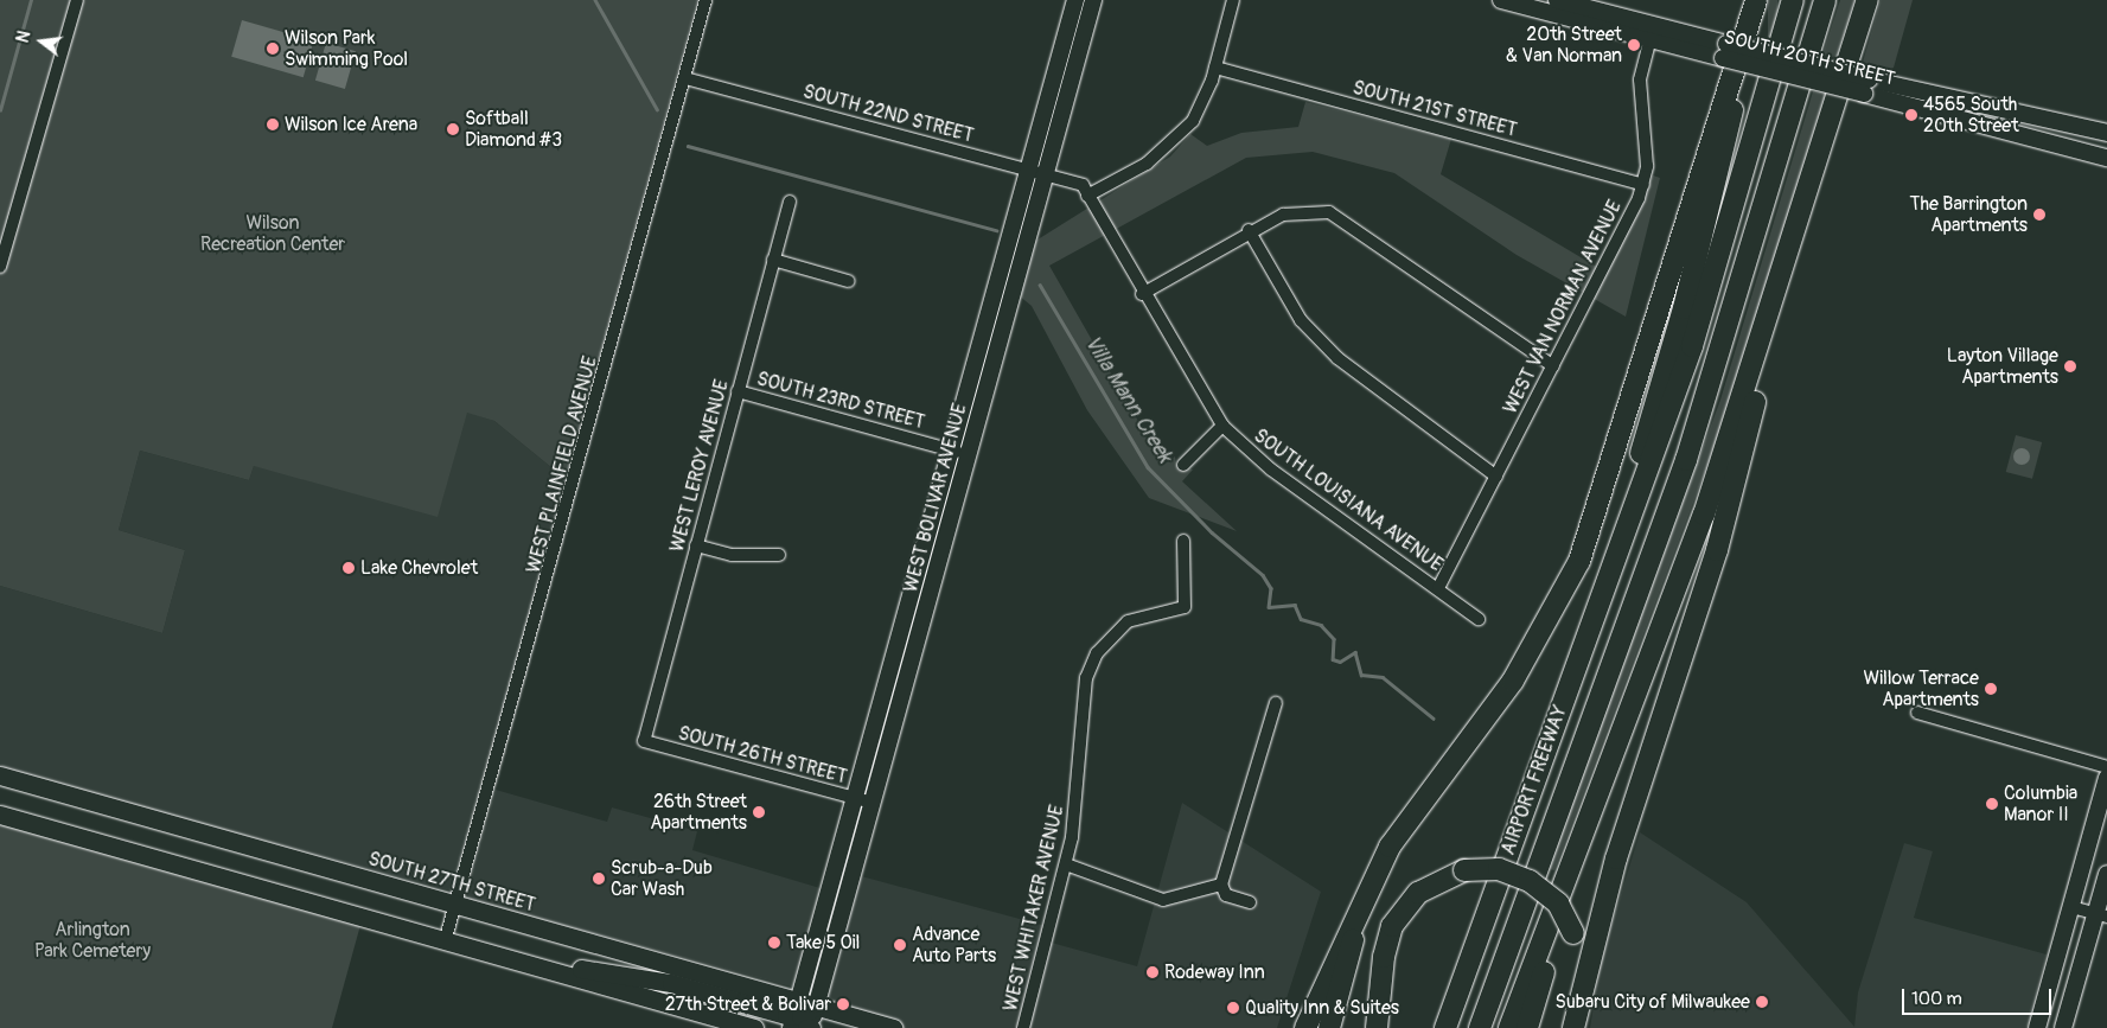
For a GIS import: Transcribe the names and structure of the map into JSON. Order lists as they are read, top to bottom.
{
  "streets": {
    "highway": ["AIRPORT FREEWAY"],
    "main road": ["SOUTH 27TH STREET"],
    "street": [
      "SOUTH 20TH STREET",
      "SOUTH 21ST STREET",
      "SOUTH 22ND STREET",
      "WEST VAN NORMAN AVENUE",
      "SOUTH 23RD STREET",
      "WEST PLAINFIELD AVENUE",
      "WEST LEROY AVENUE",
      "WEST BOLIVAR AVENUE",
      "SOUTH LOUISIANA AVENUE",
      "SOUTH 26TH STREET",
      "WEST WHITAKER AVENUE"
    ]
  },
  "crossings": [
    ["SOUTH 20TH STREET", "WEST VAN NORMAN AVENUE"],
    ["SOUTH 21ST STREET", "WEST VAN NORMAN AVENUE"],
    ["SOUTH 22ND STREET", "WEST PLAINFIELD AVENUE"],
    ["SOUTH 22ND STREET", "WEST BOLIVAR AVENUE"],
    ["SOUTH 22ND STREET", "SOUTH LOUISIANA AVENUE"],
    ["WEST VAN NORMAN AVENUE", "SOUTH LOUISIANA AVENUE"],
    ["SOUTH 23RD STREET", "WEST LEROY AVENUE"],
    ["SOUTH 23RD STREET", "WEST BOLIVAR AVENUE"],
    ["WEST PLAINFIELD AVENUE", "SOUTH 27TH STREET"],
    ["WEST LEROY AVENUE", "SOUTH 26TH STREET"],
    ["WEST BOLIVAR AVENUE", "SOUTH 26TH STREET"],
    ["WEST BOLIVAR AVENUE", "SOUTH 27TH STREET"]
  ],
  "water": ["Villa Mann Creek"],
  "parks": ["Wilson Recreation Center", "Arlington Park Cemetery"],
  "places": [
    "20th Street & Van Norman",
    "Wilson Park Swimming Pool",
    "4565 South 20th Street",
    "Wilson Ice Arena",
    "Softball Diamond #3",
    "The Barrington Apartments",
    "Layton Village Apartments",
    "Lake Chevrolet",
    "Willow Terrace Apartments",
    "Columbia Manor II",
    "26th Street Apartments",
    "Scrub-a-Dub Car Wash",
    "Take 5 Oil",
    "Advance Auto Parts",
    "Rodeway Inn",
    "Subaru City of Milwaukee",
    "27th Street & Bolivar",
    "Quality Inn & Suites"
  ],
  "scale_bar": "100 m",
  "north": "left"
}
